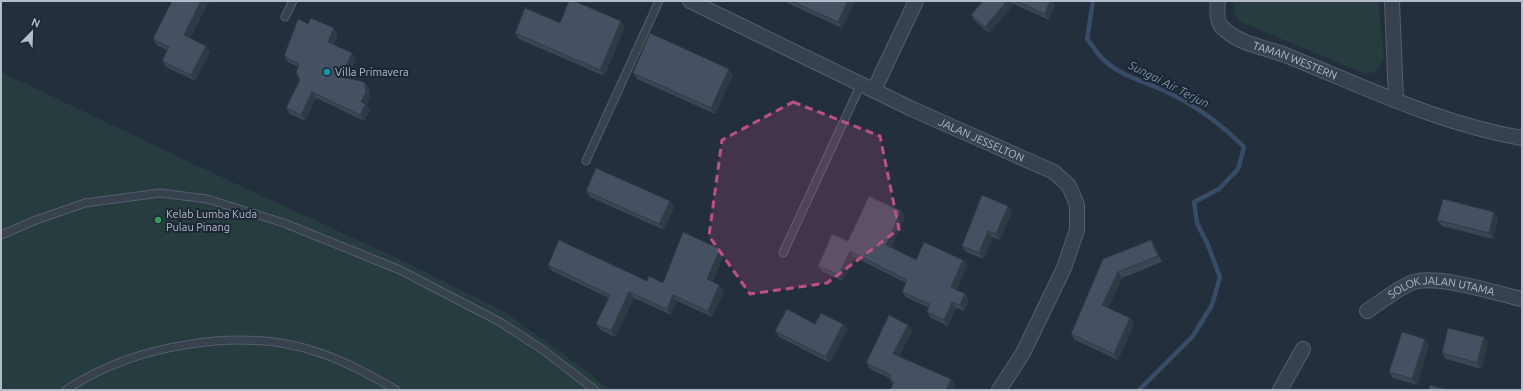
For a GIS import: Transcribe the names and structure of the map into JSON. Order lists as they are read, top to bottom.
{
  "streets": {
    "street": ["TAMAN WESTERN", "JALAN JESSELTON", "SOLOK JALAN UTAMA"]
  },
  "water": ["Sungai Air Terjun"],
  "places": ["Villa Primavera", "Kelab Lumba Kuda Pulau Pinang"],
  "north": "top right"
}
